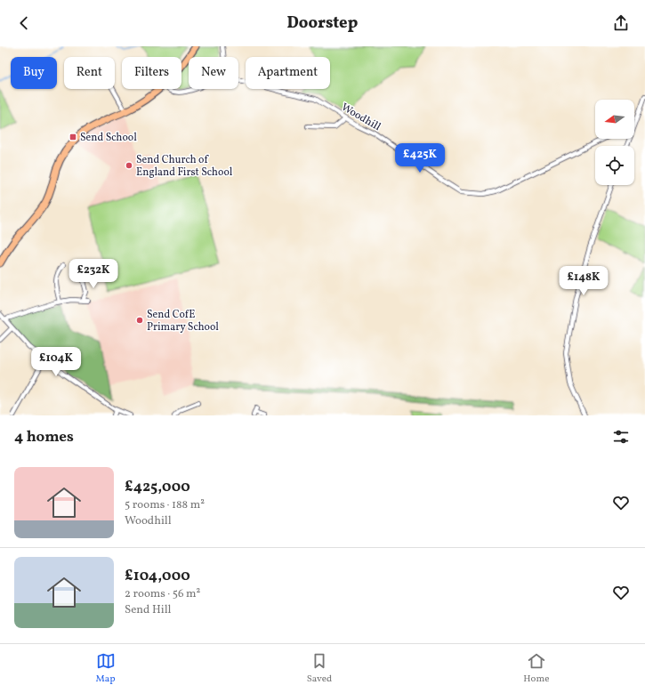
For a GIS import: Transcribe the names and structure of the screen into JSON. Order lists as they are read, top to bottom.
{
  "streets": {
    "street": ["Woodhill"]
  },
  "places": {
    "transit": ["Send School"],
    "other": ["Send Church of England First School", "Send CofE Primary School"]
  },
  "north": "left",
  "page": {
    "header": "Doorstep",
    "chip": [
      "Buy",
      "Rent",
      "Filters",
      "New",
      "Apartment"
    ],
    "price": [
      "£425K",
      "£232K",
      "£148K",
      "£104K"
    ],
    "heading": "4 homes",
    "list": [
      {
        "name": "£425,000",
        "note": "5 rooms · 188 m² · Woodhill"
      },
      {
        "name": "£104,000",
        "note": "2 rooms · 56 m² · Send Hill"
      }
    ],
    "tabs": ["Map", "Saved", "Home"]
  }
}
